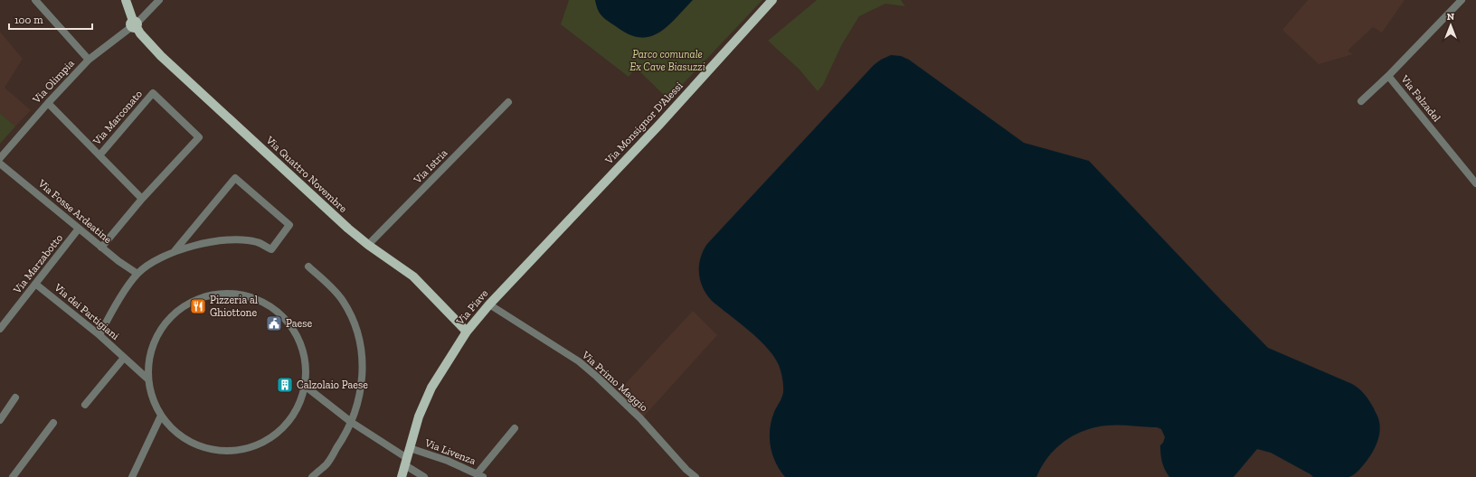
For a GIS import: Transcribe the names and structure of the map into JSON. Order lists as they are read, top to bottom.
{
  "streets": {
    "main road": ["Via Monsignor D'Alessi", "Via Quattro Novembre", "Via Piave"],
    "street": [
      "Via Olimpia",
      "Via Falzadel",
      "Via Marconato",
      "Via Istria",
      "Via Fosse Ardeatine",
      "Via Marzabotto",
      "Via dei Partigiani",
      "Via Primo Maggio",
      "Via Livenza"
    ]
  },
  "crossings": [
    ["Via Olimpia", "Via Quattro Novembre"],
    ["Via Monsignor D'Alessi", "Via Piave"],
    ["Via Istria", "Via Quattro Novembre"],
    ["Via Quattro Novembre", "Via Piave"],
    ["Via Fosse Ardeatine", "Via Marzabotto"],
    ["Via Marzabotto", "Via dei Partigiani"],
    ["Via Piave", "Via Primo Maggio"],
    ["Via Piave", "Via Livenza"]
  ],
  "parks": ["Parco comunale Ex Cave Biasuzzi"],
  "places": {
    "restaurant": ["Pizzeria al Ghiottone"],
    "public building": ["Paese"],
    "building": ["Calzolaio Paese"]
  },
  "scale_bar": "100 m",
  "north": "top"
}
